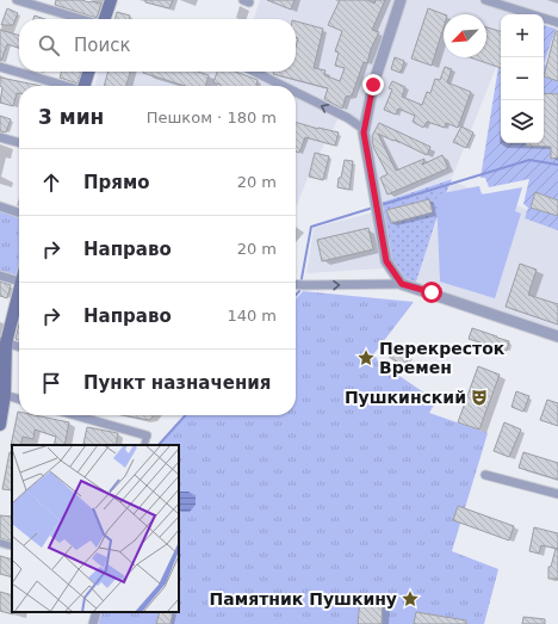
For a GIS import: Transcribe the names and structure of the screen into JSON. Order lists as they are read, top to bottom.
{
  "places": {
    "place": ["Перекресток Времен", "Памятник Пушкину"],
    "theatre": ["Пушкинский"]
  },
  "north": "bottom left",
  "page": {
    "map_buttons": ["+", "−"],
    "search": "Поиск",
    "heading": ["3 мин", "Пешком · 180 m"],
    "list": [
      ["Прямо", "20 m"],
      ["Направо", "20 m"],
      ["Направо", "140 m"],
      "Пункт назначения"
    ]
  }
}
